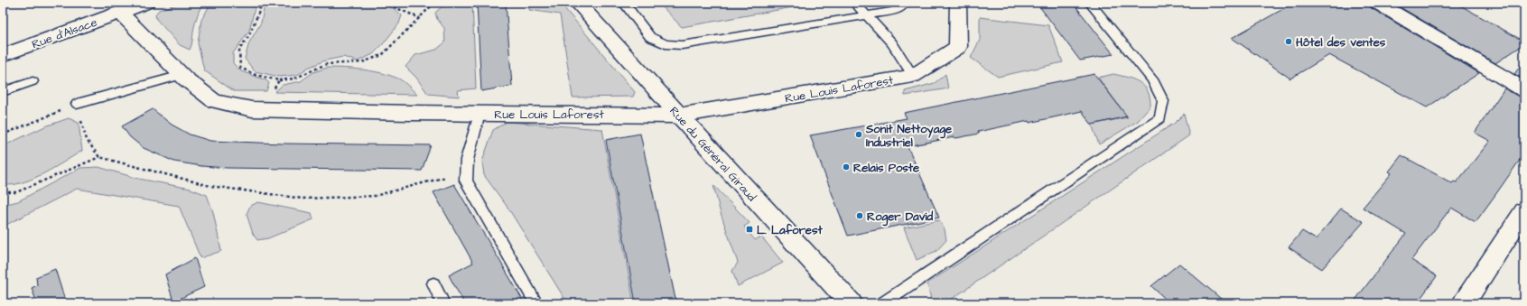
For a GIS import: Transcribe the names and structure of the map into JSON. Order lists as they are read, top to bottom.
{
  "streets": {
    "street": ["Rue d'Alsace", "Rue Louis Laforest", "Rue du Général Giraud"]
  },
  "crossings": [
    ["Rue d'Alsace", "Rue Louis Laforest"],
    ["Rue Louis Laforest", "Rue du Général Giraud"]
  ],
  "places": {
    "other": [
      "Hôtel des ventes",
      "Sonit Nettoyage Industriel",
      "Relais Poste",
      "Roger David"
    ],
    "transit": ["L. Laforest"]
  }
}
